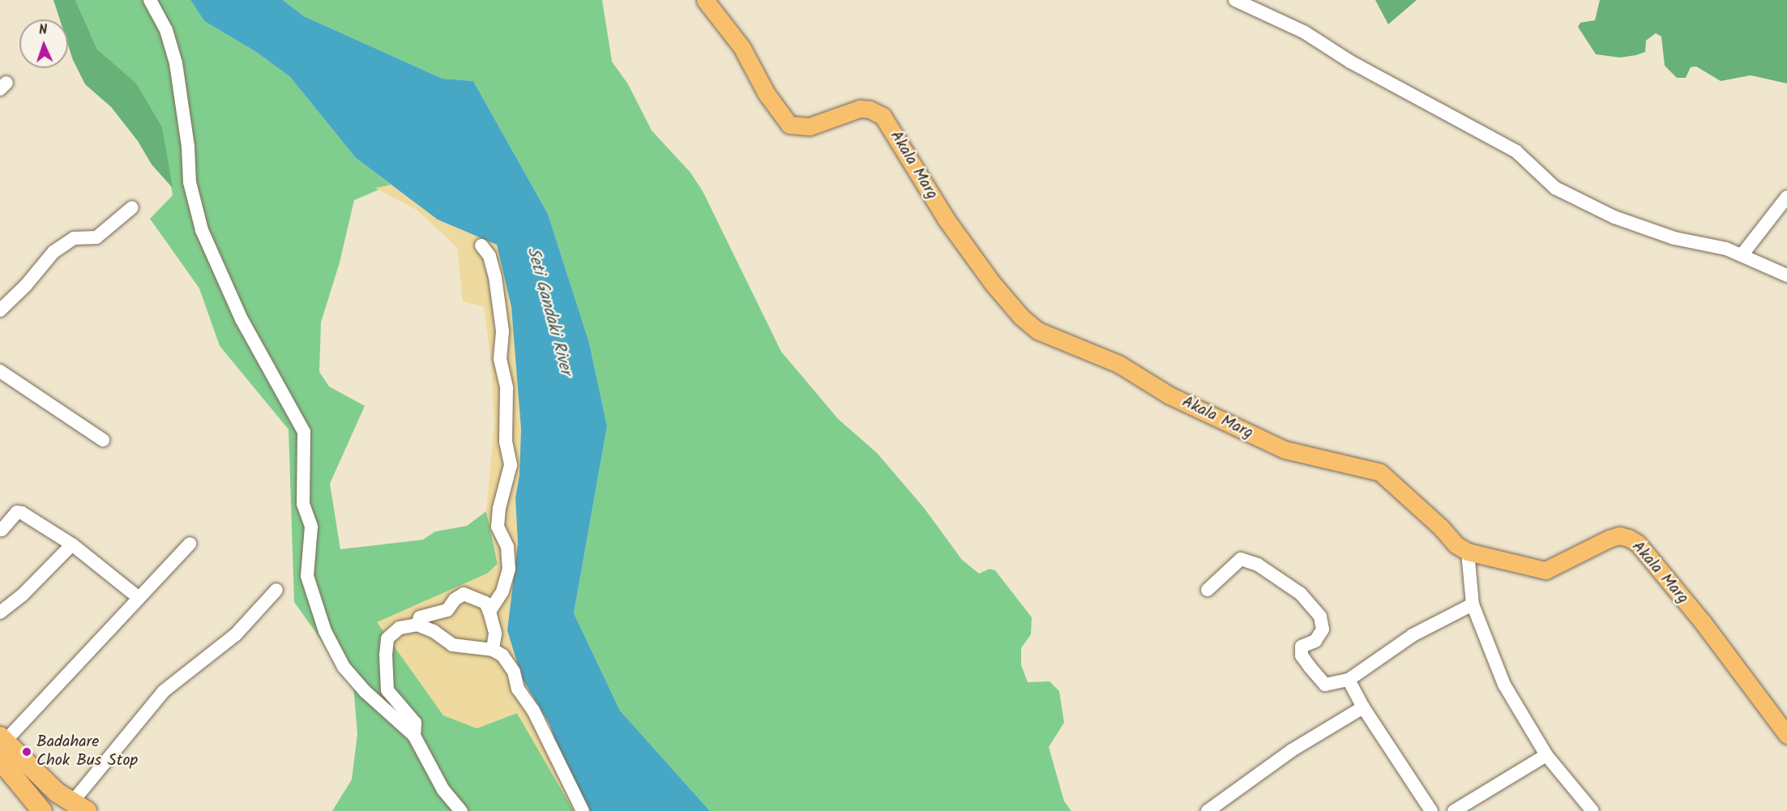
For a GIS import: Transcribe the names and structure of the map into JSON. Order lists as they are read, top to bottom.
{
  "streets": {
    "main road": ["Akala Marg"]
  },
  "water": ["Seti Gandaki River"],
  "places": ["Badahare Chok Bus Stop"],
  "north": "top"
}
